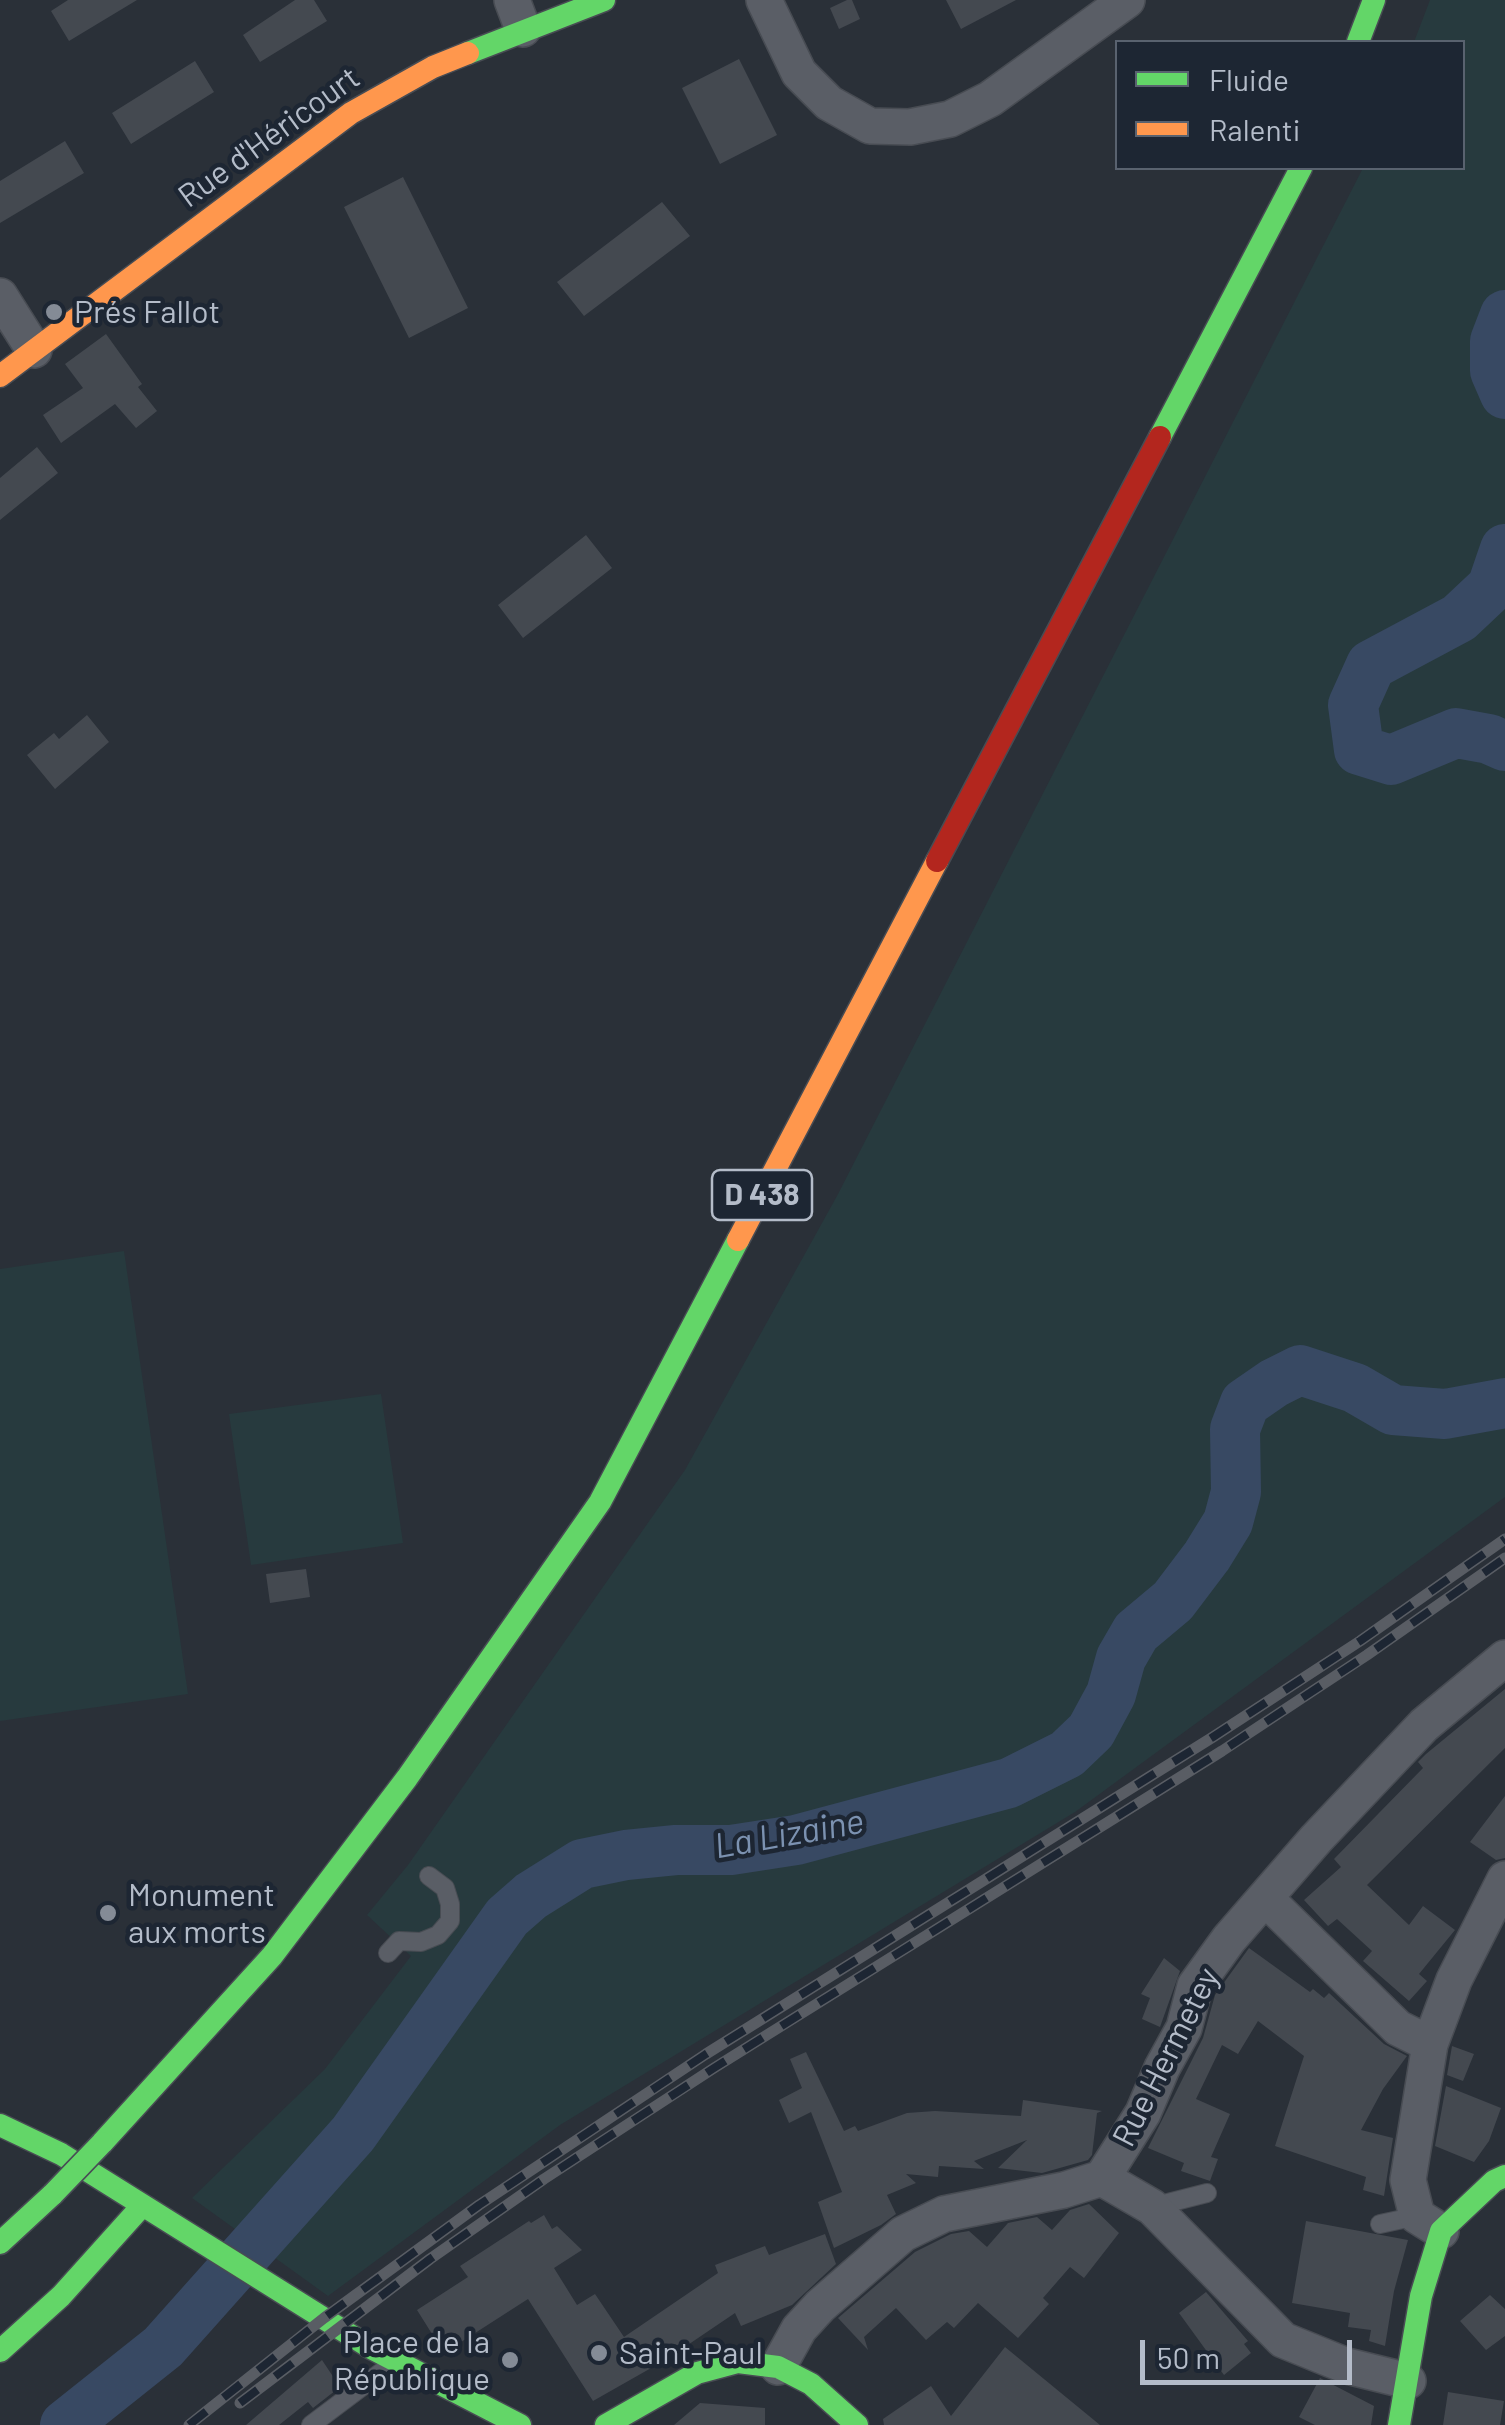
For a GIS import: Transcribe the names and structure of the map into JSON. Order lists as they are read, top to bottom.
{
  "streets": {
    "main road": ["Rue d'Héricourt", "D 438"],
    "street": ["Rue Hermetey"]
  },
  "water": ["La Lizaine"],
  "places": [
    "Prés Fallot",
    "Monument aux morts",
    "Saint-Paul",
    "Place de la République"
  ],
  "legend": ["Fluide", "Ralenti"],
  "scale_bar": "50 m"
}
